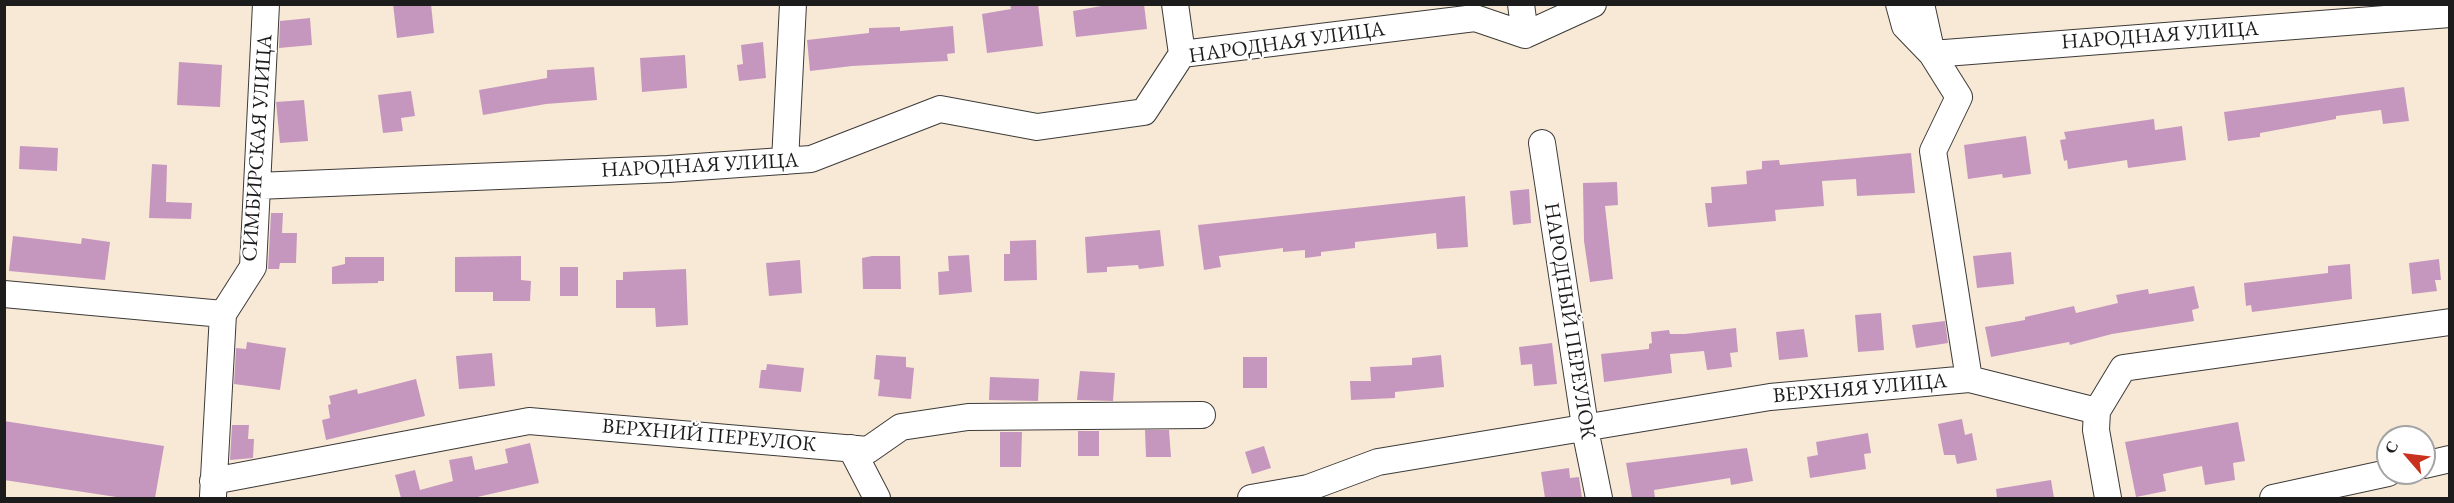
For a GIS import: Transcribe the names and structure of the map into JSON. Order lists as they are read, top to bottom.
{
  "streets": {
    "street": [
      "НАРОДНАЯ УЛИЦА",
      "СИМБИРСКАЯ УЛИЦА",
      "НАРОДНЫЙ ПЕРЕУЛОК",
      "ВЕРХНЯЯ УЛИЦА",
      "ВЕРХНИЙ ПЕРЕУЛОК"
    ]
  },
  "crossings": [
    ["НАРОДНАЯ УЛИЦА", "СИМБИРСКАЯ УЛИЦА"],
    ["СИМБИРСКАЯ УЛИЦА", "ВЕРХНИЙ ПЕРЕУЛОК"],
    ["НАРОДНЫЙ ПЕРЕУЛОК", "ВЕРХНЯЯ УЛИЦА"]
  ],
  "north": "top left"
}
